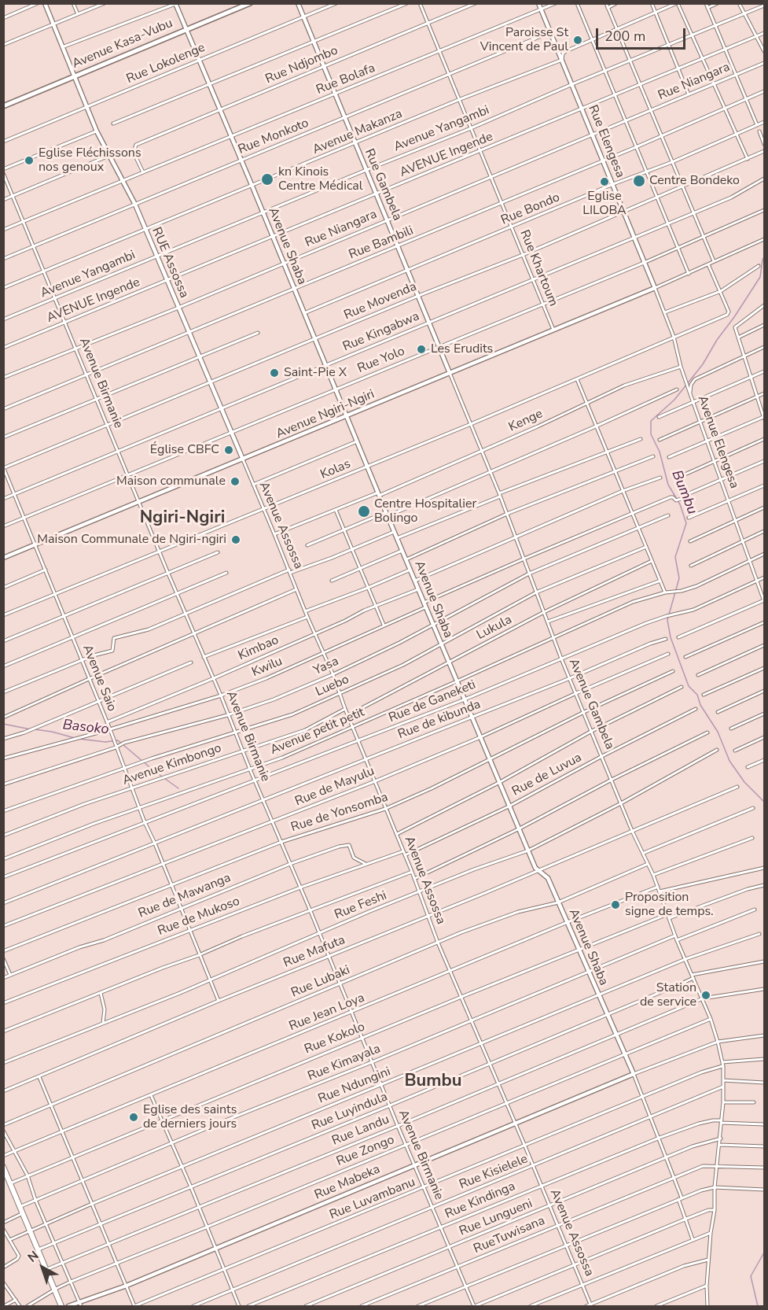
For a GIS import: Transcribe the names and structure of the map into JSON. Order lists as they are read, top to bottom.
{
  "streets": {
    "main road": ["Avenue Kasa-Vubu"],
    "street": [
      "Rue Lokolenge",
      "Rue Ndjombo",
      "Rue Bolafa",
      "Rue Niangara",
      "Avenue Yangambi",
      "Avenue Makanza",
      "Rue Monkoto",
      "Rue Elengesa",
      "AVENUE Ingende",
      "Rue Gambela",
      "Rue Bondo",
      "Rue Bambili",
      "Avenue Shaba",
      "RUE Assossa",
      "Rue Khartoum",
      "Rue Movenda",
      "Rue Kingabwa",
      "Rue Yolo",
      "Avenue Birmanie",
      "Avenue Ngiri-Ngiri",
      "Kenge",
      "Avenue Elengesa",
      "Kolas",
      "Avenue Assossa",
      "Lukula",
      "Kimbao",
      "Yasa",
      "Kwilu",
      "Avenue Saio",
      "Luebo",
      "Rue de Ganeketi",
      "Avenue Gambela",
      "Rue de kibunda",
      "Avenue petit petit",
      "Avenue Kimbongo",
      "Rue de Luvua",
      "Rue de Mayulu",
      "Rue de Yonsomba",
      "Rue de Mawanga",
      "Rue Feshi",
      "Rue de Mukoso",
      "Rue Mafuta",
      "Rue Lubaki",
      "Rue Jean Loya",
      "Rue Kokolo",
      "Rue Kimayala",
      "Rue Ndungini",
      "Rue Luyindula",
      "Rue Landu",
      "Rue Zongo",
      "Rue Kisielele",
      "Rue Mabeka",
      "Rue Luvambanu",
      "Rue Kindinga",
      "Rue Lungueni",
      "RueTuwisana"
    ]
  },
  "crossings": [
    ["Avenue Kasa-Vubu", "Avenue Shaba"],
    ["Avenue Kasa-Vubu", "RUE Assossa"],
    ["Rue Lokolenge", "Rue Gambela"],
    ["Rue Lokolenge", "Avenue Shaba"],
    ["Rue Lokolenge", "RUE Assossa"],
    ["Rue Ndjombo", "Rue Bolafa"],
    ["Rue Ndjombo", "Rue Gambela"],
    ["Rue Ndjombo", "Avenue Shaba"],
    ["Rue Ndjombo", "Rue Khartoum"],
    ["Rue Bolafa", "Rue Elengesa"],
    ["Rue Bolafa", "Rue Gambela"],
    ["Rue Bolafa", "Avenue Shaba"],
    ["Rue Bolafa", "RUE Assossa"],
    ["Rue Bolafa", "Rue Khartoum"],
    ["Rue Bolafa", "Avenue Birmanie"],
    ["Rue Niangara", "Rue Elengesa"],
    ["Rue Niangara", "Rue Gambela"],
    ["Rue Niangara", "Avenue Shaba"],
    ["Rue Niangara", "RUE Assossa"],
    ["Rue Niangara", "Rue Khartoum"],
    ["Rue Niangara", "Avenue Birmanie"],
    ["Avenue Yangambi", "Rue Elengesa"],
    ["Avenue Yangambi", "Rue Gambela"],
    ["Avenue Yangambi", "Avenue Shaba"],
    ["Avenue Yangambi", "RUE Assossa"],
    ["Avenue Yangambi", "Rue Khartoum"],
    ["Avenue Yangambi", "Avenue Birmanie"],
    ["Avenue Makanza", "Rue Elengesa"],
    ["Avenue Makanza", "Rue Gambela"],
    ["Avenue Makanza", "Avenue Shaba"],
    ["Avenue Makanza", "RUE Assossa"],
    ["Avenue Makanza", "Rue Khartoum"],
    ["Avenue Makanza", "Avenue Birmanie"],
    ["Rue Monkoto", "Rue Elengesa"],
    ["Rue Monkoto", "Rue Gambela"],
    ["Rue Monkoto", "Avenue Shaba"],
    ["Rue Monkoto", "RUE Assossa"],
    ["Rue Monkoto", "Rue Khartoum"],
    ["Rue Monkoto", "Avenue Birmanie"],
    ["Rue Elengesa", "AVENUE Ingende"],
    ["Rue Elengesa", "Rue Bondo"],
    ["Rue Elengesa", "Rue Bambili"],
    ["Rue Elengesa", "Rue Movenda"],
    ["Rue Elengesa", "Rue Kingabwa"],
    ["Rue Elengesa", "Rue Yolo"],
    ["Rue Elengesa", "Avenue Ngiri-Ngiri"],
    ["Rue Elengesa", "Avenue Elengesa"],
    ["AVENUE Ingende", "Rue Gambela"],
    ["AVENUE Ingende", "Avenue Shaba"],
    ["AVENUE Ingende", "RUE Assossa"],
    ["AVENUE Ingende", "Rue Khartoum"],
    ["AVENUE Ingende", "Avenue Birmanie"],
    ["Rue Gambela", "Rue Bondo"],
    ["Rue Gambela", "Rue Bambili"],
    ["Rue Gambela", "Rue Movenda"],
    ["Rue Gambela", "Rue Kingabwa"],
    ["Rue Gambela", "Rue Yolo"],
    ["Rue Gambela", "Avenue Ngiri-Ngiri"],
    ["Rue Gambela", "Avenue Gambela"],
    ["Rue Bondo", "Avenue Shaba"],
    ["Rue Bondo", "Rue Khartoum"],
    ["Rue Bambili", "Avenue Shaba"],
    ["Rue Bambili", "RUE Assossa"],
    ["Rue Bambili", "Rue Khartoum"],
    ["Rue Bambili", "Avenue Birmanie"],
    ["Avenue Shaba", "Rue Movenda"],
    ["Avenue Shaba", "Rue Kingabwa"],
    ["Avenue Shaba", "Rue Yolo"],
    ["Avenue Shaba", "Avenue Ngiri-Ngiri"],
    ["Avenue Shaba", "Kenge"],
    ["Avenue Shaba", "Kolas"],
    ["Avenue Shaba", "Lukula"],
    ["Avenue Shaba", "Kimbao"],
    ["Avenue Shaba", "Yasa"],
    ["Avenue Shaba", "Kwilu"],
    ["Avenue Shaba", "Luebo"],
    ["Avenue Shaba", "Rue de Ganeketi"],
    ["Avenue Shaba", "Rue de kibunda"],
    ["Avenue Shaba", "Avenue petit petit"],
    ["Avenue Shaba", "Rue de Luvua"],
    ["Avenue Shaba", "Rue de Mayulu"],
    ["Avenue Shaba", "Rue de Yonsomba"],
    ["Avenue Shaba", "Rue Feshi"],
    ["Avenue Shaba", "Rue Mafuta"],
    ["Avenue Shaba", "Rue Lubaki"],
    ["Avenue Shaba", "Rue Jean Loya"],
    ["Avenue Shaba", "Rue Kokolo"],
    ["Avenue Shaba", "Rue Kimayala"],
    ["Avenue Shaba", "Rue Ndungini"],
    ["Avenue Shaba", "Rue Luyindula"],
    ["Avenue Shaba", "Rue Landu"],
    ["Avenue Shaba", "Rue Zongo"],
    ["Avenue Shaba", "Rue Kisielele"],
    ["Avenue Shaba", "Rue Mabeka"],
    ["Avenue Shaba", "Rue Luvambanu"],
    ["Avenue Shaba", "Rue Kindinga"],
    ["Avenue Shaba", "Rue Lungueni"],
    ["Avenue Shaba", "RueTuwisana"],
    ["RUE Assossa", "Rue Movenda"],
    ["RUE Assossa", "Rue Kingabwa"],
    ["RUE Assossa", "Rue Yolo"],
    ["RUE Assossa", "Avenue Ngiri-Ngiri"],
    ["RUE Assossa", "Avenue Assossa"],
    ["Rue Khartoum", "Rue Movenda"],
    ["Rue Khartoum", "Rue Kingabwa"],
    ["Rue Khartoum", "Rue Yolo"],
    ["Rue Khartoum", "Avenue Ngiri-Ngiri"],
    ["Rue Movenda", "Avenue Birmanie"],
    ["Rue Movenda", "Avenue Saio"],
    ["Rue Kingabwa", "Avenue Birmanie"],
    ["Rue Kingabwa", "Avenue Saio"],
    ["Rue Yolo", "Avenue Birmanie"],
    ["Rue Yolo", "Avenue Saio"],
    ["Avenue Birmanie", "Avenue Ngiri-Ngiri"],
    ["Avenue Birmanie", "Kolas"],
    ["Avenue Birmanie", "Kimbao"],
    ["Avenue Birmanie", "Yasa"],
    ["Avenue Birmanie", "Kwilu"],
    ["Avenue Birmanie", "Luebo"],
    ["Avenue Birmanie", "Rue de Ganeketi"],
    ["Avenue Birmanie", "Rue de kibunda"],
    ["Avenue Birmanie", "Avenue petit petit"],
    ["Avenue Birmanie", "Avenue Kimbongo"],
    ["Avenue Birmanie", "Rue de Mayulu"],
    ["Avenue Birmanie", "Rue de Yonsomba"],
    ["Avenue Birmanie", "Rue de Mawanga"],
    ["Avenue Birmanie", "Rue Feshi"],
    ["Avenue Birmanie", "Rue de Mukoso"],
    ["Avenue Birmanie", "Rue Mafuta"],
    ["Avenue Birmanie", "Rue Lubaki"],
    ["Avenue Birmanie", "Rue Jean Loya"],
    ["Avenue Birmanie", "Rue Kokolo"],
    ["Avenue Birmanie", "Rue Kimayala"],
    ["Avenue Birmanie", "Rue Ndungini"],
    ["Avenue Birmanie", "Rue Luyindula"],
    ["Avenue Birmanie", "Rue Landu"],
    ["Avenue Birmanie", "Rue Zongo"],
    ["Avenue Birmanie", "Rue Kisielele"],
    ["Avenue Birmanie", "Rue Mabeka"],
    ["Avenue Birmanie", "Rue Luvambanu"],
    ["Avenue Birmanie", "Rue Kindinga"],
    ["Avenue Birmanie", "Rue Lungueni"],
    ["Avenue Birmanie", "RueTuwisana"],
    ["Avenue Ngiri-Ngiri", "Avenue Elengesa"],
    ["Avenue Ngiri-Ngiri", "Avenue Assossa"],
    ["Avenue Ngiri-Ngiri", "Avenue Saio"],
    ["Avenue Ngiri-Ngiri", "Avenue Gambela"],
    ["Kenge", "Avenue Elengesa"],
    ["Kenge", "Avenue Assossa"],
    ["Kenge", "Avenue Gambela"],
    ["Avenue Elengesa", "Kolas"],
    ["Avenue Elengesa", "Kwilu"],
    ["Avenue Elengesa", "Rue de Ganeketi"],
    ["Avenue Elengesa", "Avenue petit petit"],
    ["Kolas", "Avenue Assossa"],
    ["Kolas", "Avenue Saio"],
    ["Kolas", "Avenue Gambela"],
    ["Avenue Assossa", "Lukula"],
    ["Avenue Assossa", "Kimbao"],
    ["Avenue Assossa", "Yasa"],
    ["Avenue Assossa", "Kwilu"],
    ["Avenue Assossa", "Luebo"],
    ["Avenue Assossa", "Rue de Ganeketi"],
    ["Avenue Assossa", "Rue de kibunda"],
    ["Avenue Assossa", "Avenue petit petit"],
    ["Avenue Assossa", "Avenue Kimbongo"],
    ["Avenue Assossa", "Rue de Luvua"],
    ["Avenue Assossa", "Rue de Mayulu"],
    ["Avenue Assossa", "Rue de Yonsomba"],
    ["Avenue Assossa", "Rue Feshi"],
    ["Avenue Assossa", "Rue de Mukoso"],
    ["Avenue Assossa", "Rue Mafuta"],
    ["Avenue Assossa", "Rue Lubaki"],
    ["Avenue Assossa", "Rue Jean Loya"],
    ["Avenue Assossa", "Rue Kokolo"],
    ["Avenue Assossa", "Rue Kimayala"],
    ["Avenue Assossa", "Rue Ndungini"],
    ["Avenue Assossa", "Rue Luyindula"],
    ["Avenue Assossa", "Rue Landu"],
    ["Avenue Assossa", "Rue Zongo"],
    ["Avenue Assossa", "Rue Kisielele"],
    ["Avenue Assossa", "Rue Mabeka"],
    ["Avenue Assossa", "Rue Luvambanu"],
    ["Avenue Assossa", "Rue Kindinga"],
    ["Avenue Assossa", "Rue Lungueni"],
    ["Avenue Assossa", "RueTuwisana"],
    ["Lukula", "Avenue Gambela"],
    ["Kimbao", "Avenue Saio"],
    ["Yasa", "Avenue Saio"],
    ["Yasa", "Avenue Gambela"],
    ["Kwilu", "Avenue Saio"],
    ["Kwilu", "Avenue Gambela"],
    ["Avenue Saio", "Luebo"],
    ["Avenue Saio", "Rue de Ganeketi"],
    ["Avenue Saio", "Rue de kibunda"],
    ["Avenue Saio", "Avenue petit petit"],
    ["Avenue Saio", "Avenue Kimbongo"],
    ["Avenue Saio", "Rue de Mayulu"],
    ["Avenue Saio", "Rue de Yonsomba"],
    ["Avenue Saio", "Rue de Mawanga"],
    ["Avenue Saio", "Rue Feshi"],
    ["Avenue Saio", "Rue de Mukoso"],
    ["Avenue Saio", "Rue Mafuta"],
    ["Luebo", "Avenue Gambela"],
    ["Rue de Ganeketi", "Avenue Gambela"],
    ["Avenue Gambela", "Rue de kibunda"],
    ["Avenue Gambela", "Avenue petit petit"],
    ["Avenue Gambela", "Rue de Luvua"],
    ["Avenue Gambela", "Rue de Mayulu"],
    ["Avenue Gambela", "Rue de Yonsomba"],
    ["Avenue Gambela", "Rue Feshi"],
    ["Avenue Gambela", "Rue Mafuta"],
    ["Avenue Gambela", "Rue Lubaki"],
    ["Avenue Gambela", "Rue Jean Loya"],
    ["Avenue Gambela", "Rue Kokolo"],
    ["Avenue Gambela", "Rue Kimayala"],
    ["Avenue Gambela", "Rue Ndungini"],
    ["Avenue Gambela", "Rue Luyindula"],
    ["Avenue Gambela", "Rue Landu"],
    ["Avenue Gambela", "Rue Zongo"],
    ["Avenue Gambela", "Rue Kisielele"],
    ["Avenue Gambela", "Rue Luvambanu"],
    ["Avenue Gambela", "Rue Kindinga"],
    ["Avenue Gambela", "Rue Lungueni"],
    ["Avenue Gambela", "RueTuwisana"],
    ["Rue de Luvua", "Rue de Mukoso"],
    ["Rue de Mawanga", "Rue de Mukoso"]
  ],
  "districts": ["Ngiri-Ngiri", "Bumbu"],
  "water": ["Bumbu", "Basoko"],
  "places": [
    "Paroisse St Vincent de Paul",
    "Eglise Fléchissons nos genoux",
    "kn Kinois Centre Médical",
    "Centre Bondeko",
    "Eglise LILOBA",
    "Les Erudits",
    "Saint-Pie X",
    "Église CBFC",
    "Maison communale",
    "Centre Hospitalier Bolingo",
    "Maison Communale de Ngiri-ngiri",
    "Proposition signe de temps.",
    "Station de service",
    "Eglise des saints de derniers jours"
  ],
  "scale_bar": "200 m",
  "north": "top left"
}
